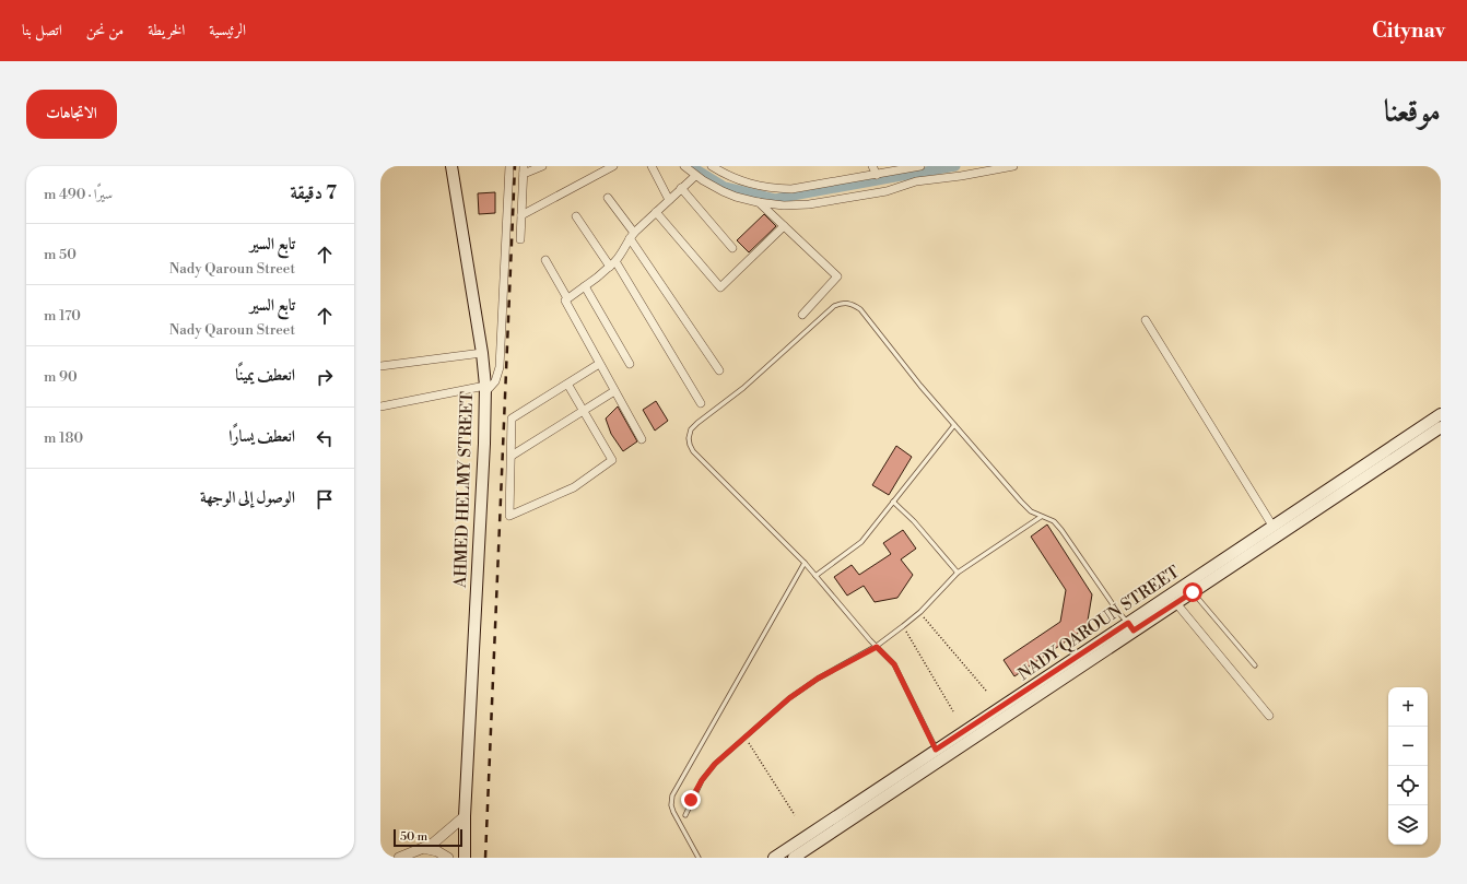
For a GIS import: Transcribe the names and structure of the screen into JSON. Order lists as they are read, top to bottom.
{
  "streets": {
    "main road": ["AHMED HELMY STREET", "NADY QAROUN STREET"]
  },
  "scale_bar": "50 m",
  "page": {
    "header": "Citynav",
    "nav": [
      "الرئيسية",
      "الخريطة",
      "من نحن",
      "اتصل بنا"
    ],
    "title": "موقعنا",
    "buttons": "الاتجاهات",
    "heading": ["7 دقيقة", "سيرًا · 490 m"],
    "list": [
      ["تابع السير", "Nady Qaroun Street", "50 m"],
      ["تابع السير", "Nady Qaroun Street", "170 m"],
      ["انعطف يمينًا", "90 m"],
      ["انعطف يسارًا", "180 m"],
      "الوصول إلى الوجهة"
    ],
    "map_buttons": ["+", "−"],
    "scale": "50 m"
  }
}
